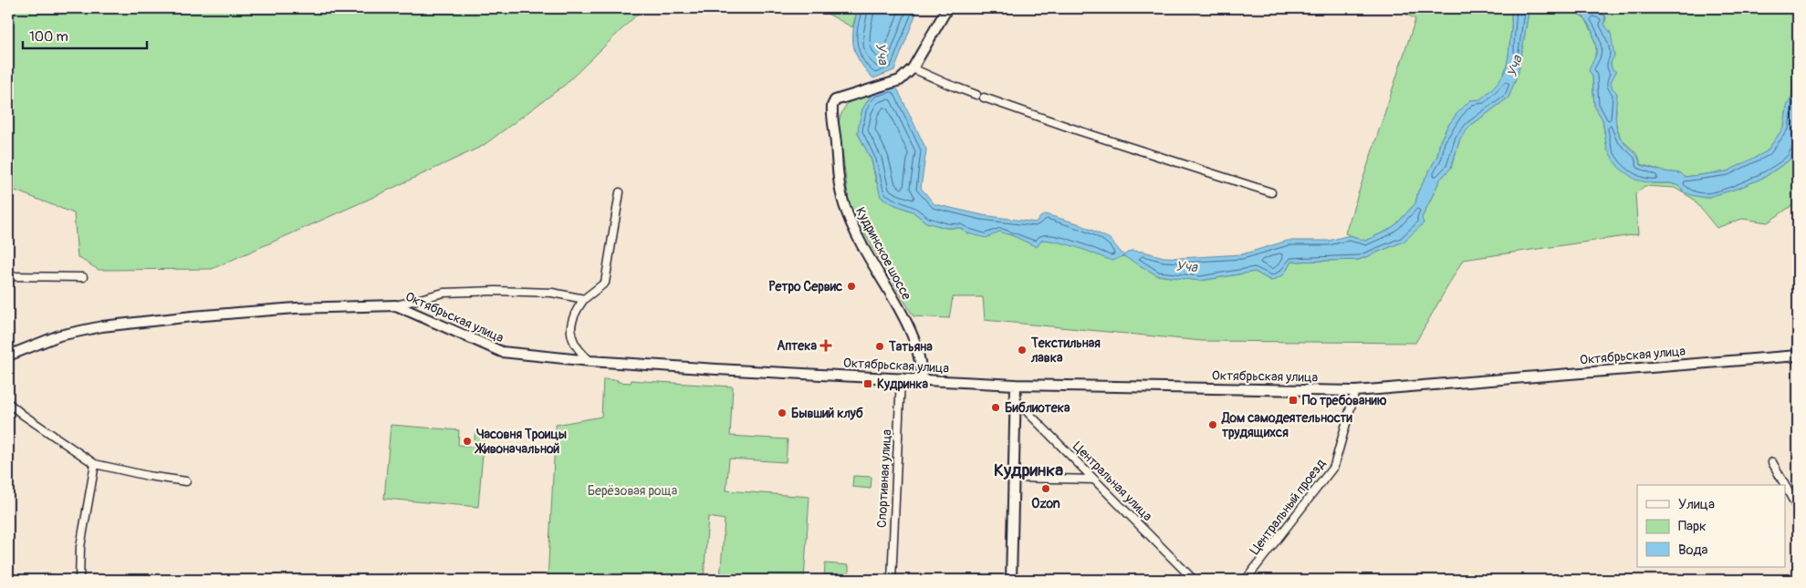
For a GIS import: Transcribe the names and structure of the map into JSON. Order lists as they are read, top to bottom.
{
  "streets": {
    "street": [
      "Кудринское шоссе",
      "Октябрьская улица",
      "Спортивная улица",
      "Центральная улица",
      "Центральный проезд"
    ]
  },
  "crossings": [
    ["Кудринское шоссе", "Октябрьская улица"],
    ["Октябрьская улица", "Спортивная улица"],
    ["Октябрьская улица", "Центральный проезд"]
  ],
  "districts": ["Кудринка"],
  "water": ["Уча"],
  "parks": ["Берёзовая роща"],
  "places": {
    "other": [
      "Ретро Сервис",
      "Татьяна",
      "Текстильная лавка",
      "Библиотека",
      "Бывший клуб",
      "Дом самодеятельности трудящихся",
      "Часовня Троицы Живоначальной",
      "Ozon"
    ],
    "health": ["Аптека"],
    "transit": ["Кудринка", "По требованию"]
  },
  "legend": ["Улица", "Парк", "Вода"],
  "scale_bar": "100 m"
}
